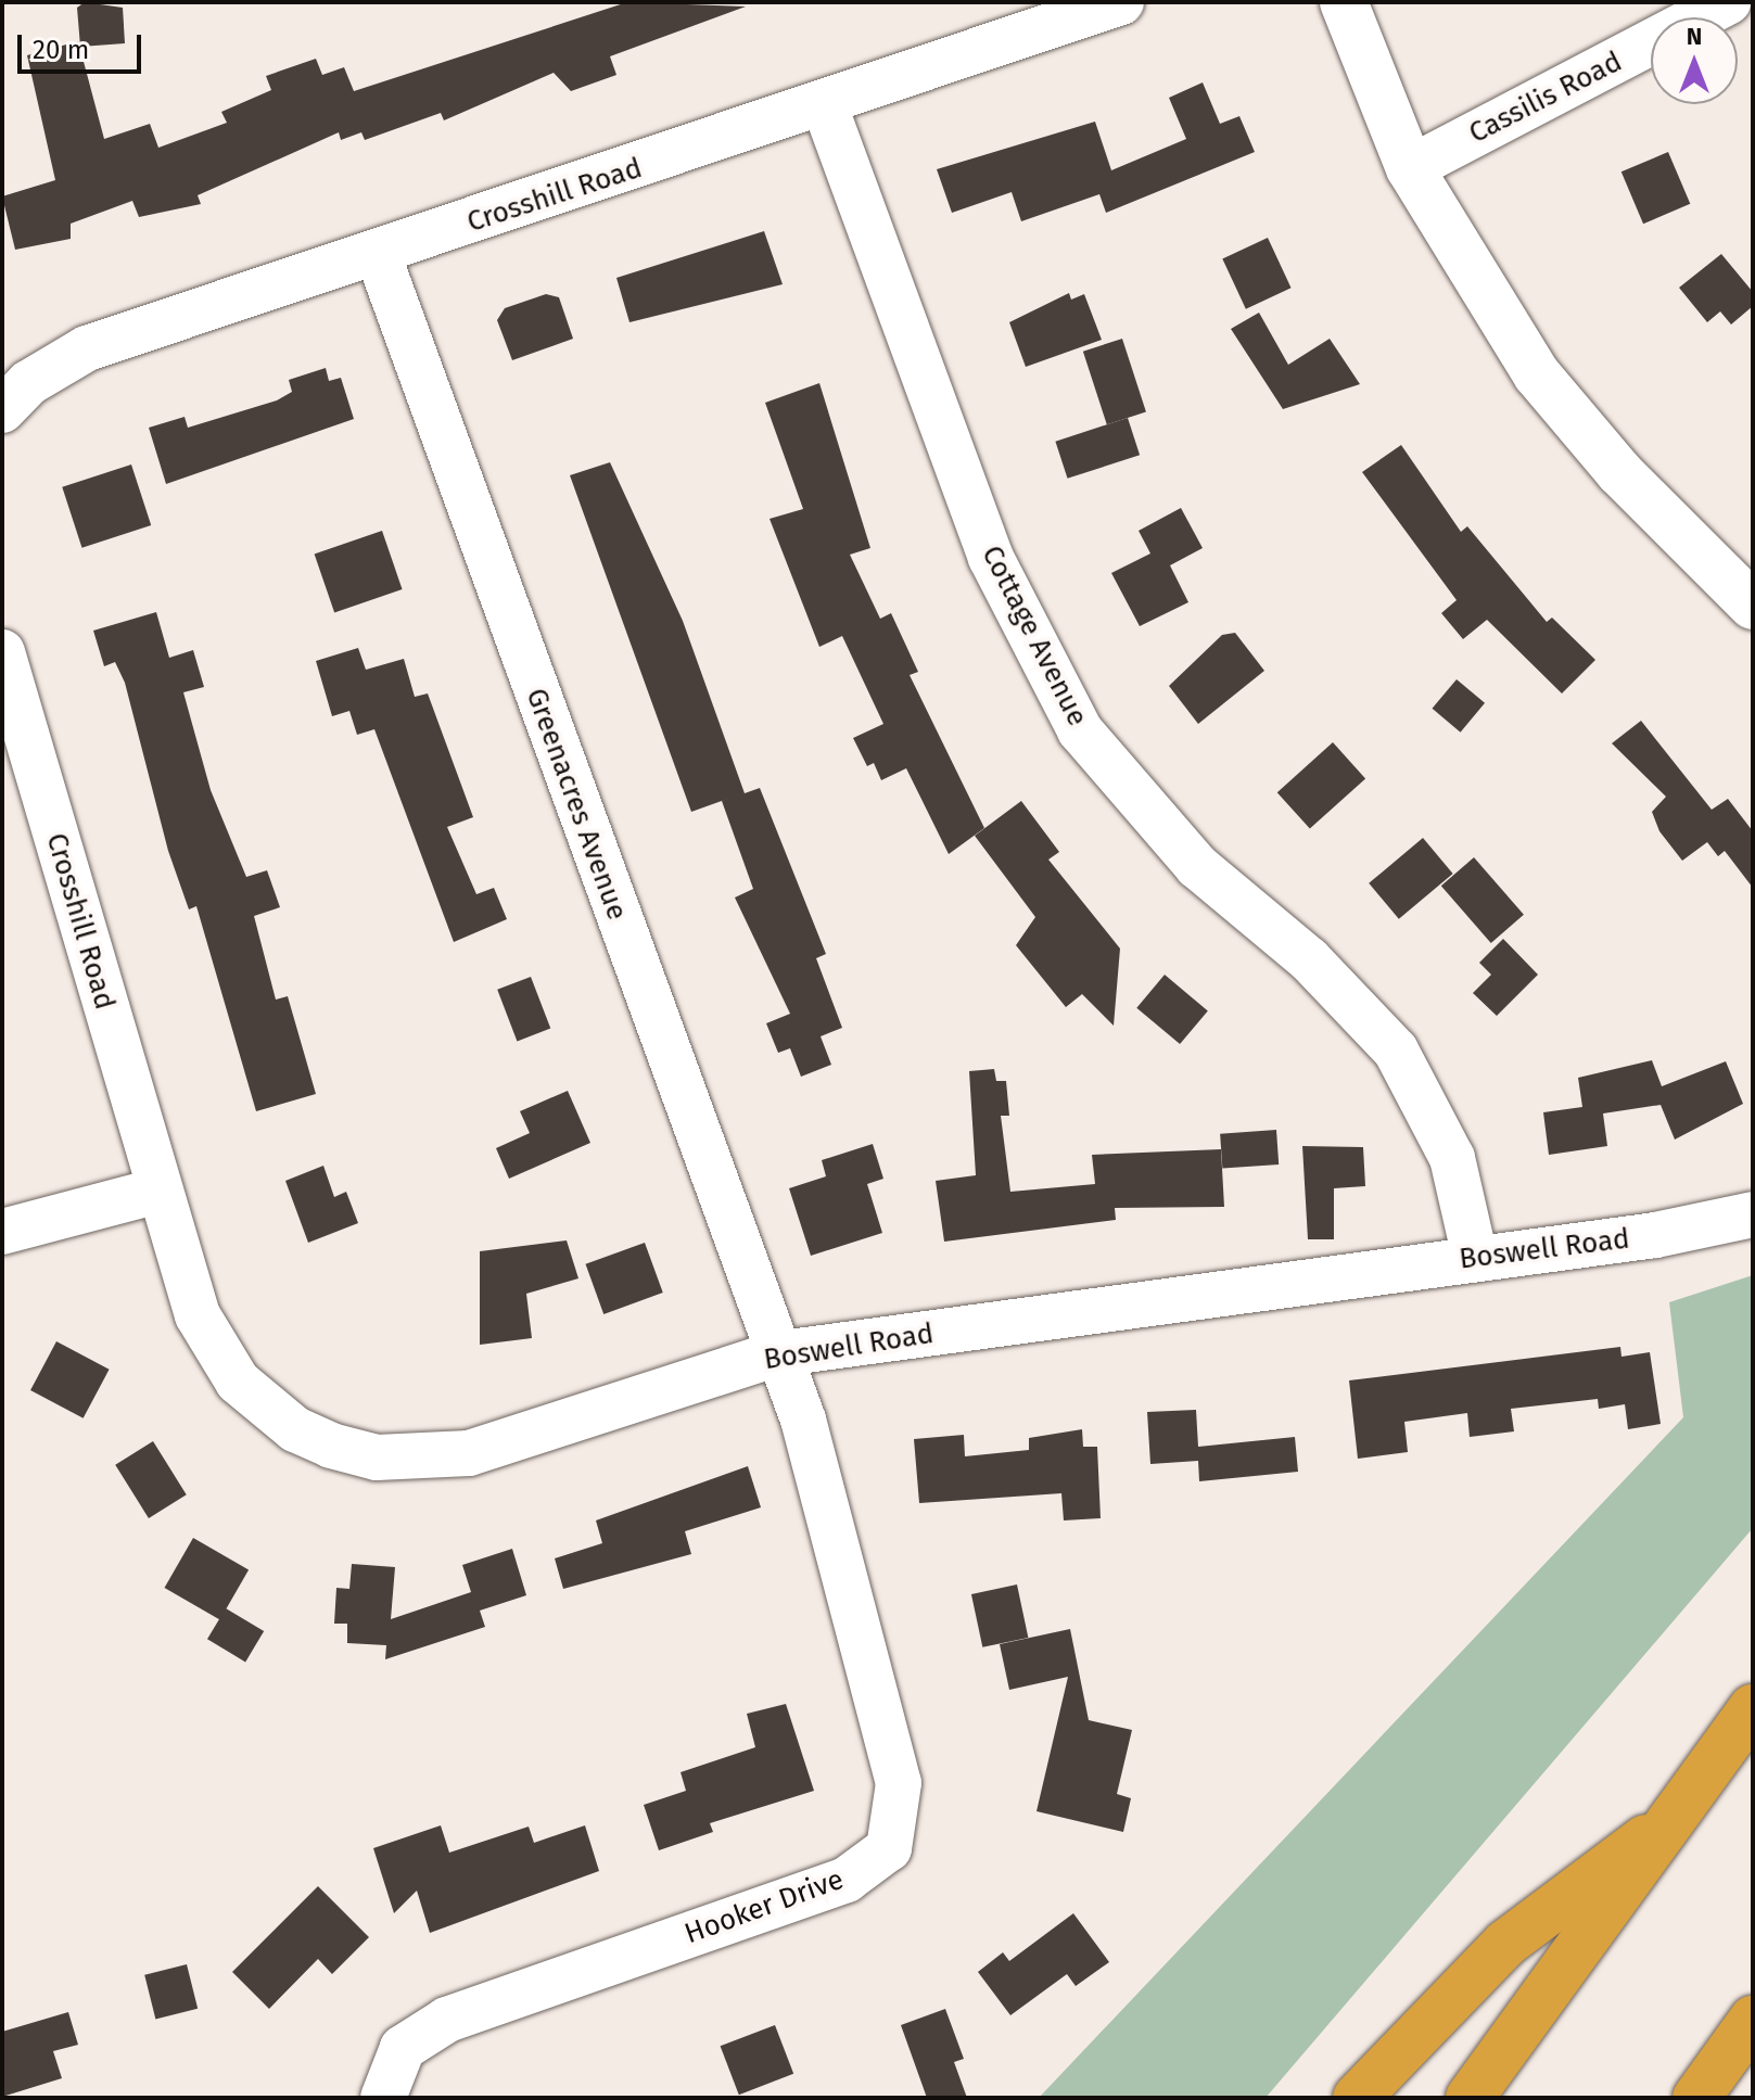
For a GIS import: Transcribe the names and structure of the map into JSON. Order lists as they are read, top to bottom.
{
  "streets": {
    "street": [
      "Cassilis Road",
      "Crosshill Road",
      "Cottage Avenue",
      "Greenacres Avenue",
      "Boswell Road",
      "Hooker Drive"
    ]
  },
  "crossings": [
    ["Crosshill Road", "Cottage Avenue"],
    ["Crosshill Road", "Greenacres Avenue"],
    ["Crosshill Road", "Boswell Road"],
    ["Cottage Avenue", "Boswell Road"],
    ["Greenacres Avenue", "Boswell Road"],
    ["Greenacres Avenue", "Hooker Drive"],
    ["Boswell Road", "Hooker Drive"]
  ],
  "scale_bar": "20 m",
  "north": "top"
}
